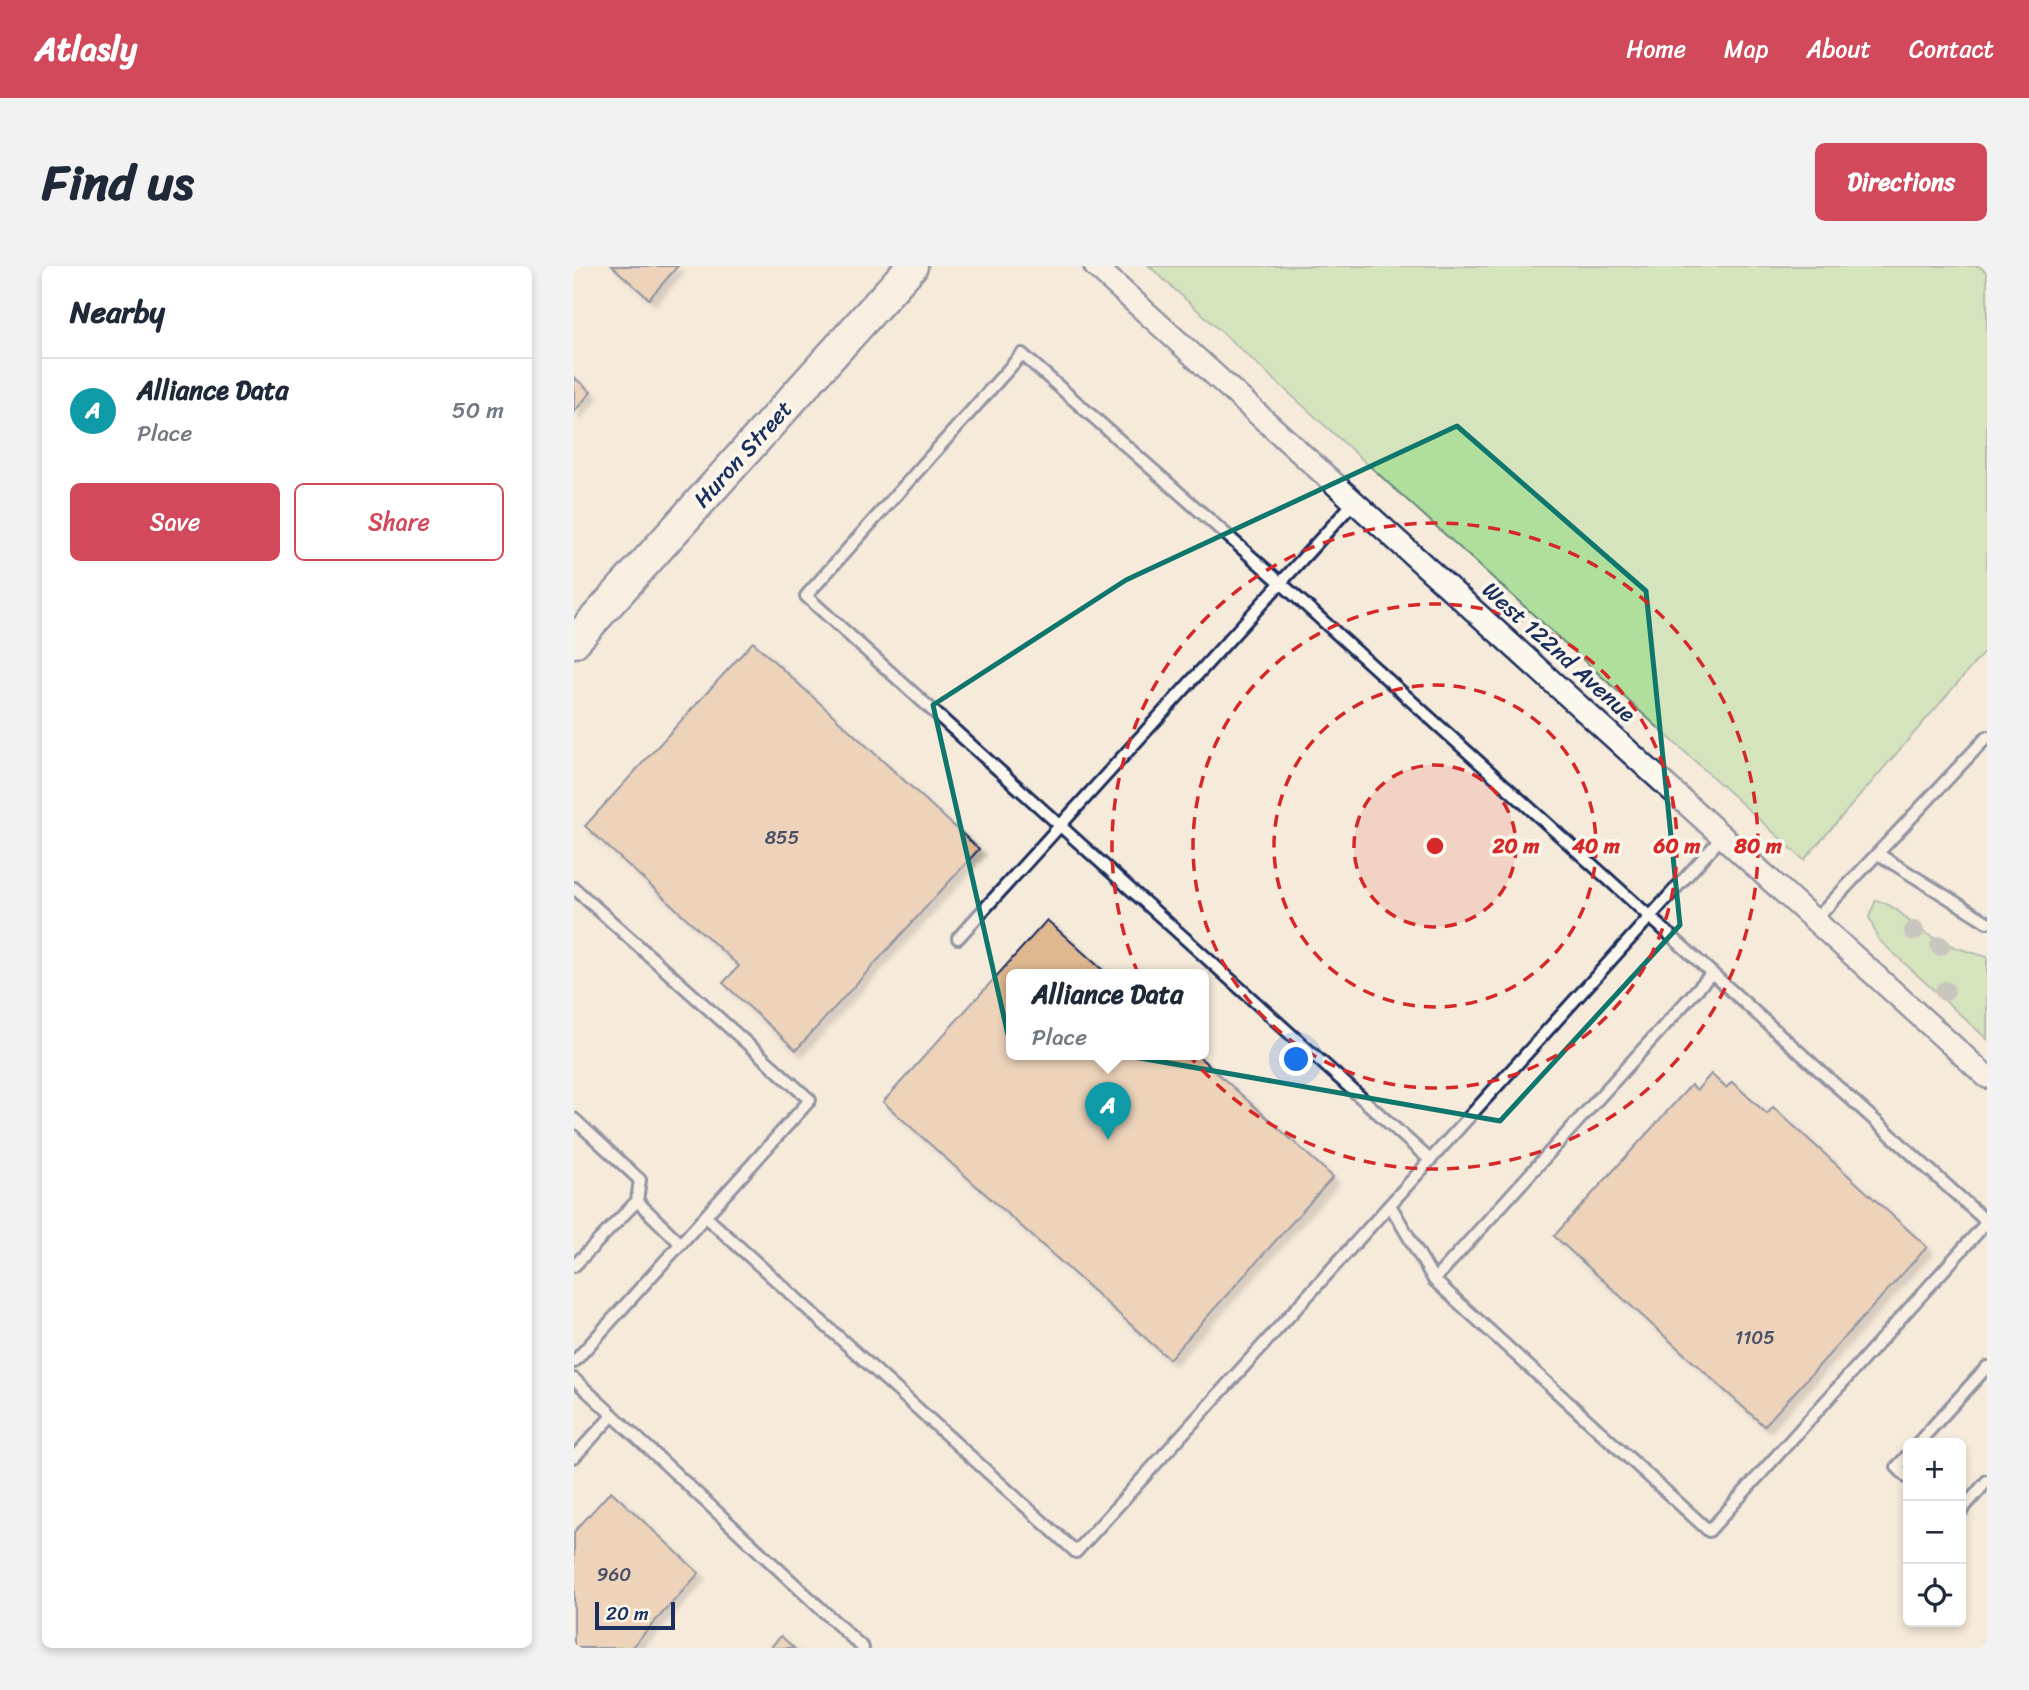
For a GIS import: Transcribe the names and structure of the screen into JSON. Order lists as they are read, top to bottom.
{
  "streets": {
    "main road": ["Huron Street"],
    "street": ["West 122nd Avenue"]
  },
  "house_numbers": ["855", "1105", "960"],
  "scale_bar": "20 m",
  "page": {
    "header": "Atlasly",
    "nav": [
      "Home",
      "Map",
      "About",
      "Contact"
    ],
    "title": "Find us",
    "buttons": [
      "Directions",
      ["Save", "Share"]
    ],
    "heading": "Nearby",
    "list": [
      {
        "mark": "A",
        "name": "Alliance Data",
        "note": "Place",
        "value": "50 m"
      }
    ],
    "popup": ["Alliance Data", "Place"],
    "pins": "A",
    "map_buttons": ["+", "−"],
    "scale": "20 m"
  },
  "rings": [
    "20 m",
    "40 m",
    "60 m",
    "80 m"
  ]
}
